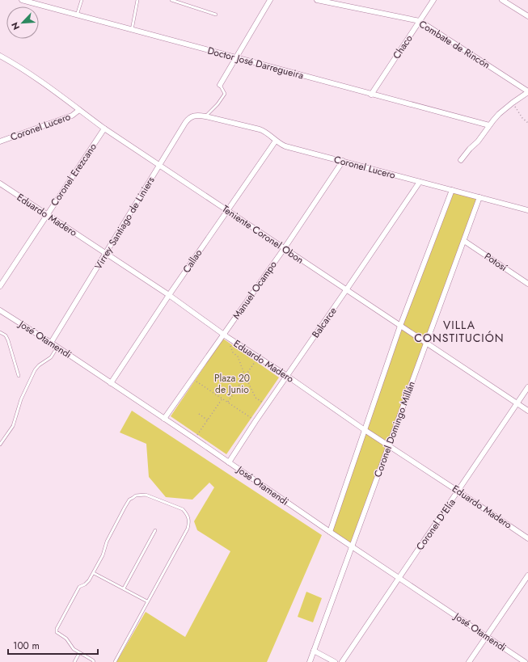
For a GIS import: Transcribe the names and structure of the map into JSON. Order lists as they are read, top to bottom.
{
  "streets": {
    "street": [
      "Combate de Rincón",
      "Chaco",
      "Doctor José Darregueira",
      "Coronel Lucero",
      "Coronel Erezcano",
      "Eduardo Madero",
      "Virrey Santiago de Liniers",
      "Teniente Coronel Obon",
      "Callao",
      "Potosí",
      "Manuel Ocampo",
      "Balcarce",
      "José Otamendi",
      "Coronel Domingo Millán",
      "Coronel D'Elía"
    ]
  },
  "crossings": [
    ["Combate de Rincón", "Chaco"],
    ["Chaco", "Doctor José Darregueira"],
    ["Coronel Lucero", "Virrey Santiago de Liniers"],
    ["Coronel Lucero", "Teniente Coronel Obon"],
    ["Coronel Lucero", "Callao"],
    ["Coronel Lucero", "Manuel Ocampo"],
    ["Coronel Lucero", "Balcarce"],
    ["Coronel Lucero", "Coronel Domingo Millán"],
    ["Coronel Erezcano", "Eduardo Madero"],
    ["Coronel Erezcano", "Teniente Coronel Obon"],
    ["Eduardo Madero", "Virrey Santiago de Liniers"],
    ["Eduardo Madero", "Callao"],
    ["Eduardo Madero", "Manuel Ocampo"],
    ["Eduardo Madero", "Balcarce"],
    ["Eduardo Madero", "Coronel Domingo Millán"],
    ["Eduardo Madero", "Coronel D'Elía"],
    ["Virrey Santiago de Liniers", "Teniente Coronel Obon"],
    ["Virrey Santiago de Liniers", "José Otamendi"],
    ["Teniente Coronel Obon", "Callao"],
    ["Teniente Coronel Obon", "Manuel Ocampo"],
    ["Teniente Coronel Obon", "Balcarce"],
    ["Teniente Coronel Obon", "Coronel Domingo Millán"],
    ["Teniente Coronel Obon", "Coronel D'Elía"],
    ["Callao", "José Otamendi"],
    ["Potosí", "Coronel Domingo Millán"],
    ["Manuel Ocampo", "José Otamendi"],
    ["Balcarce", "José Otamendi"],
    ["José Otamendi", "Coronel Domingo Millán"],
    ["José Otamendi", "Coronel D'Elía"]
  ],
  "districts": ["VILLA CONSTITUCIÓN"],
  "parks": ["Plaza 20 de Junio"],
  "scale_bar": "100 m",
  "north": "bottom left"
}
